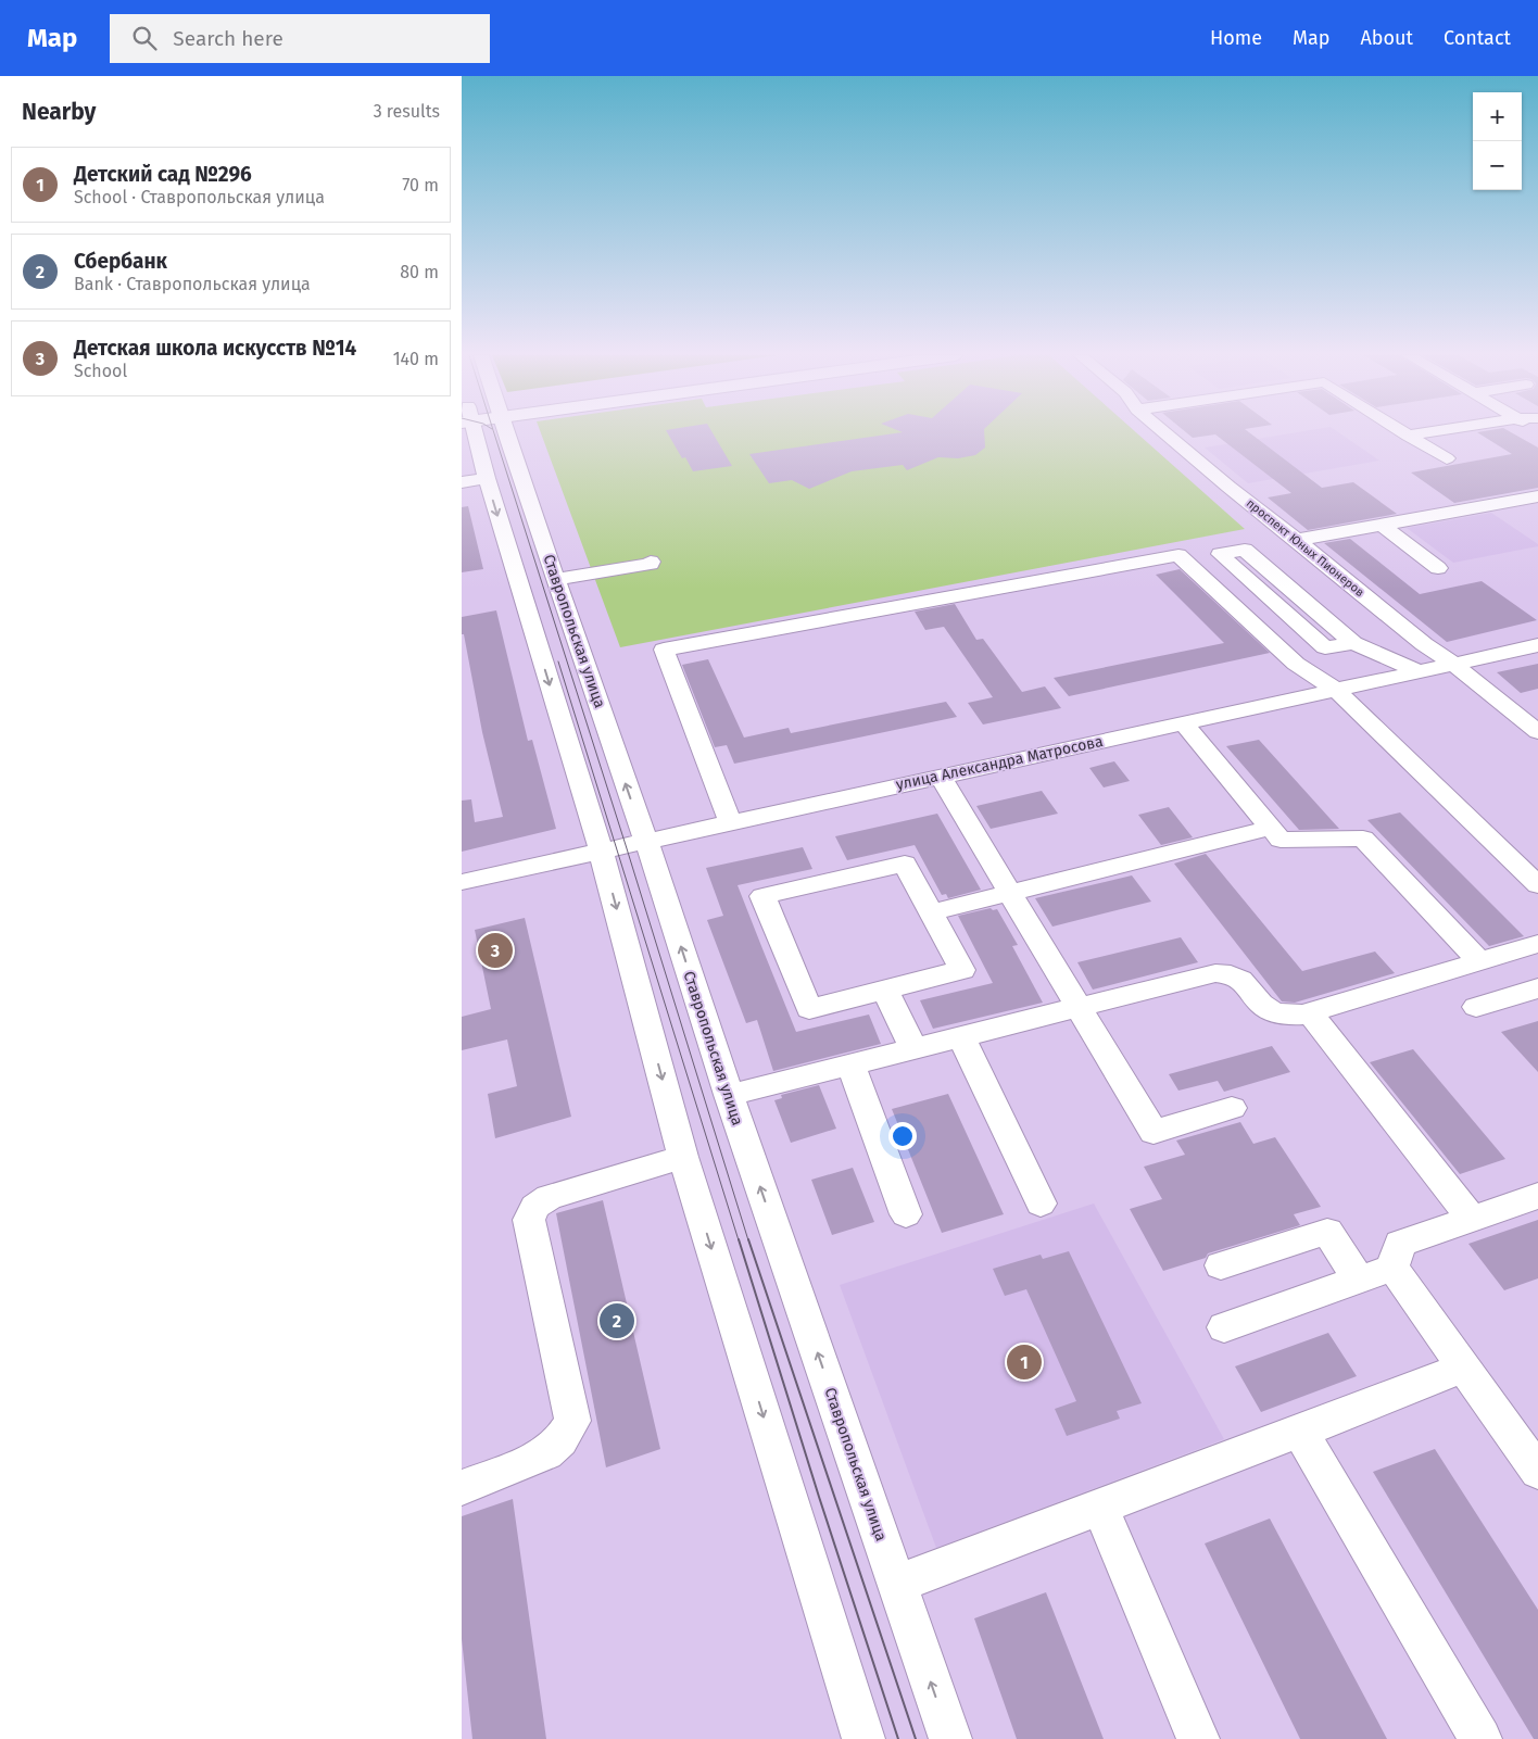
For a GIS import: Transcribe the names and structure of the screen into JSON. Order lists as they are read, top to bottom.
{
  "streets": {
    "street": ["проспект Юных Пионеров", "Ставропольская улица", "улица Александра Матросова"]
  },
  "crossings": [
    ["проспект Юных Пионеров", "улица Александра Матросова"],
    ["Ставропольская улица", "улица Александра Матросова"]
  ],
  "page": {
    "header": "Map",
    "search": "Search here",
    "nav": [
      "Home",
      "Map",
      "About",
      "Contact"
    ],
    "heading": ["Nearby", "3 results"],
    "map_buttons": ["+", "−"],
    "list": [
      {
        "mark": "1",
        "name": "Детский сад №296",
        "note": "School · Ставропольская улица",
        "value": "70 m"
      },
      {
        "mark": "2",
        "name": "Сбербанк",
        "note": "Bank · Ставропольская улица",
        "value": "80 m"
      },
      {
        "mark": "3",
        "name": "Детская школа искусств №14",
        "note": "School",
        "value": "140 m"
      }
    ],
    "pins": ["3", "2", "1"]
  }
}
